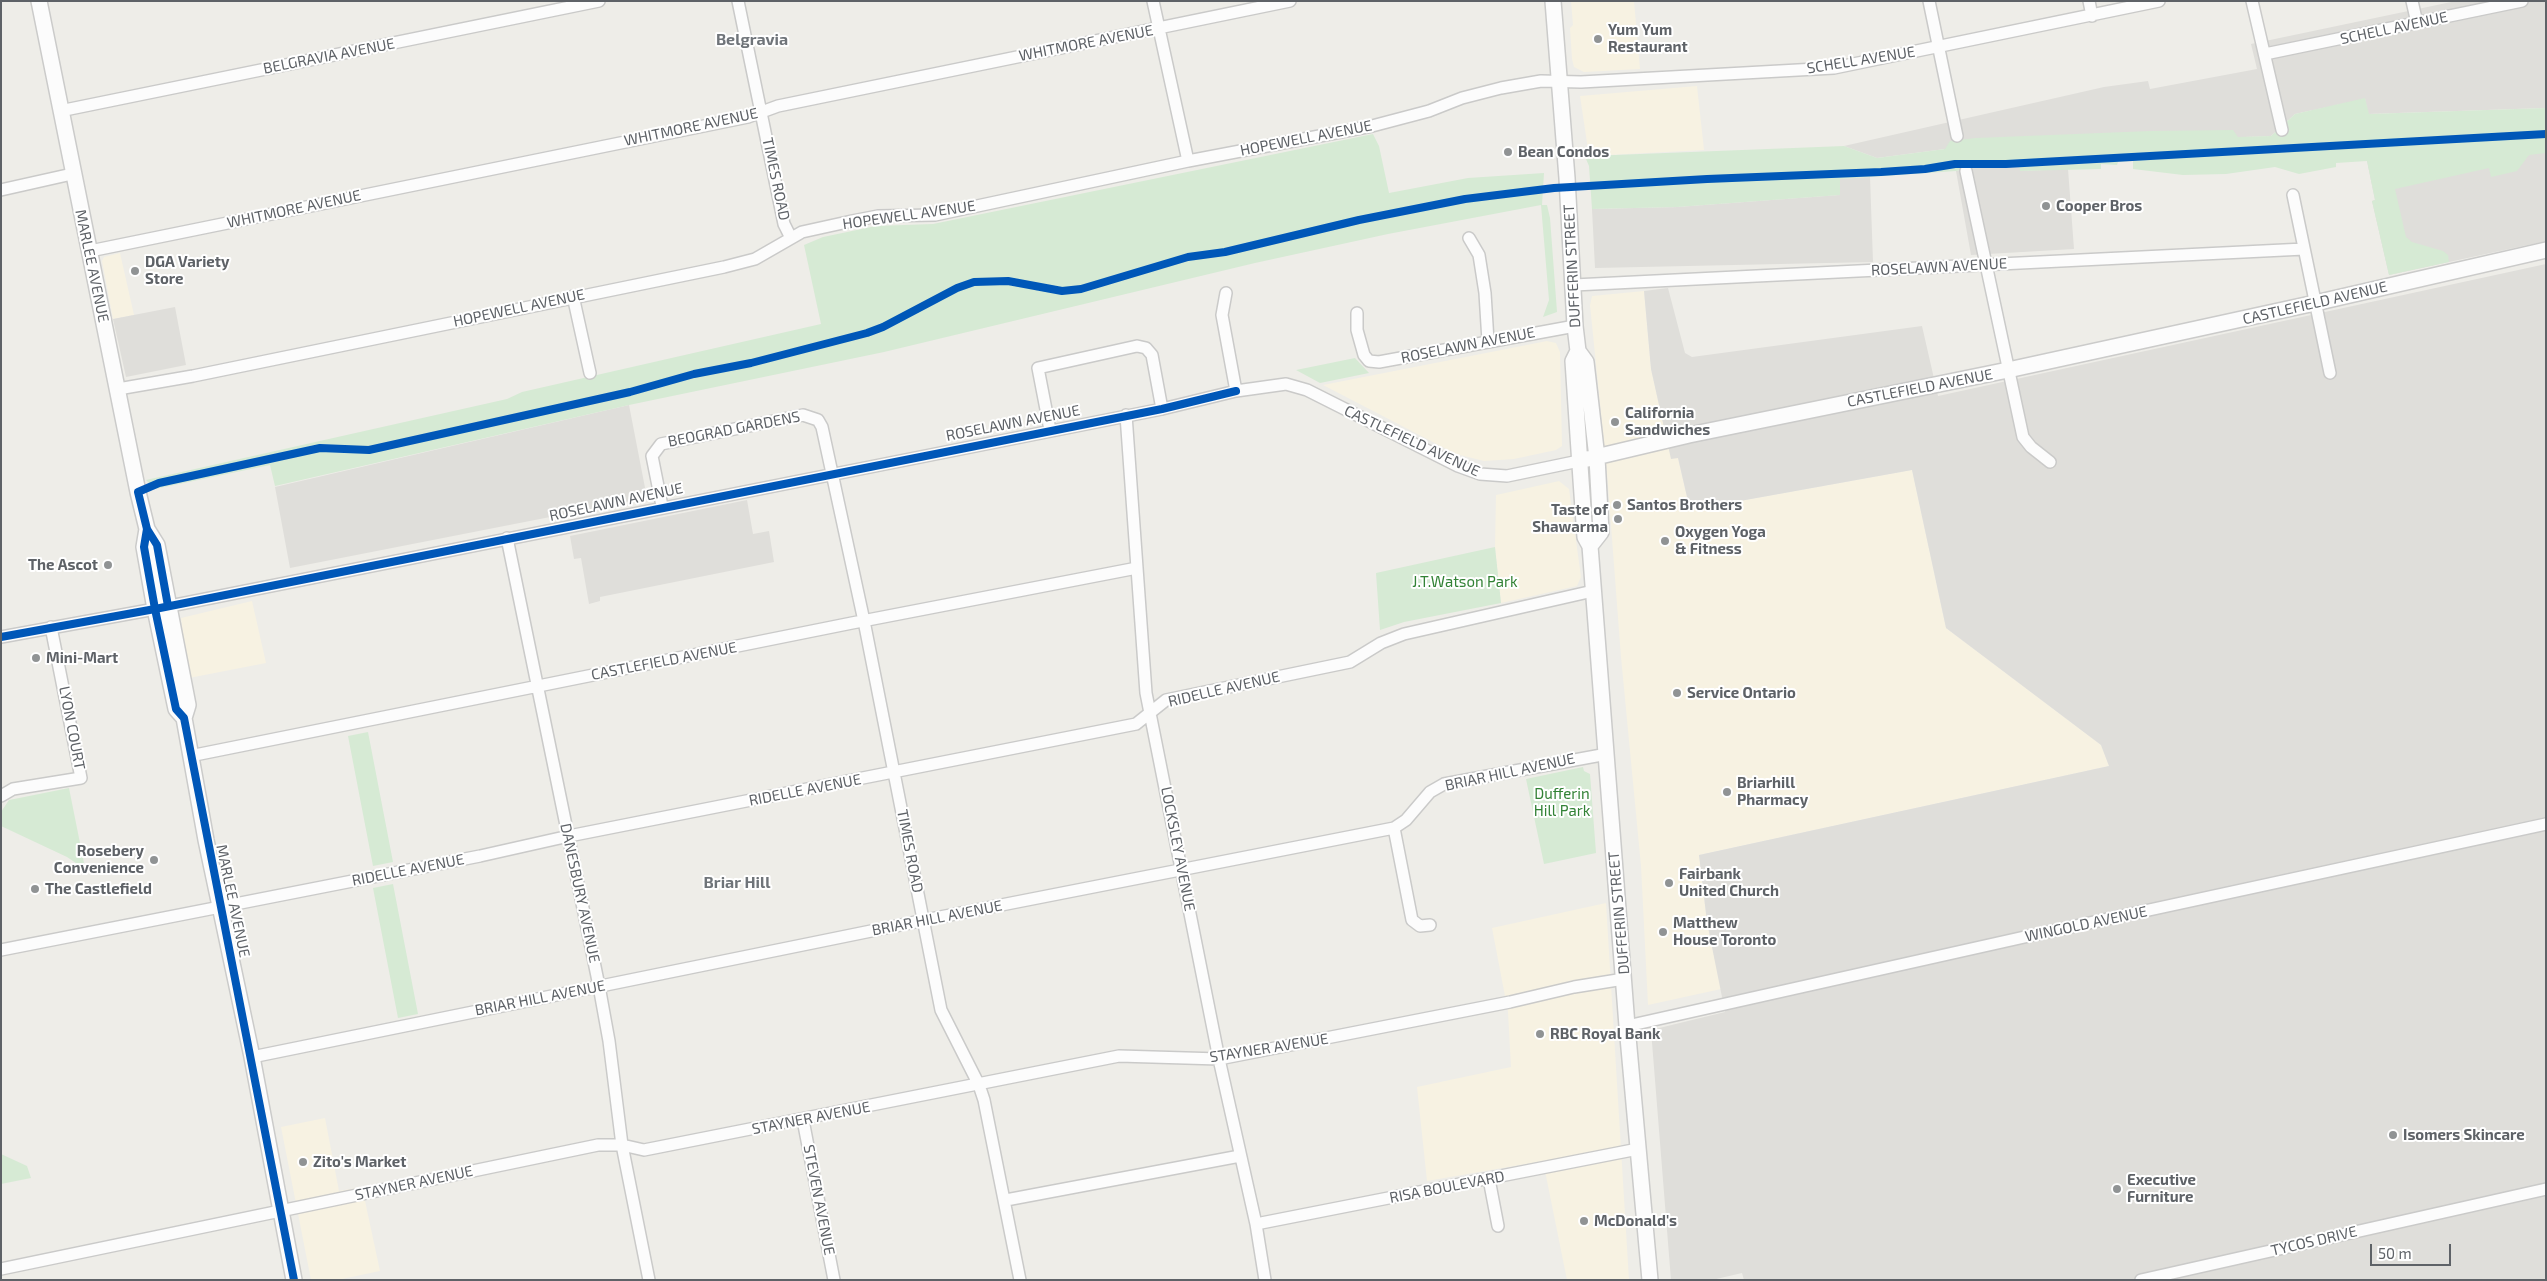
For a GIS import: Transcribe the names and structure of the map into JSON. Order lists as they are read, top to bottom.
{
  "streets": {
    "street": [
      "SCHELL AVENUE",
      "WHITMORE AVENUE",
      "BELGRAVIA AVENUE",
      "HOPEWELL AVENUE",
      "TIMES ROAD",
      "MARLEE AVENUE",
      "DUFFERIN STREET",
      "ROSELAWN AVENUE",
      "CASTLEFIELD AVENUE",
      "BEOGRAD GARDENS",
      "RIDELLE AVENUE",
      "LYON COURT",
      "BRIAR HILL AVENUE",
      "LOCKSLEY AVENUE",
      "DANESBURY AVENUE",
      "WINGOLD AVENUE",
      "STAYNER AVENUE",
      "RISA BOULEVARD",
      "STEVEN AVENUE",
      "TYCOS DRIVE"
    ]
  },
  "crossings": [
    ["SCHELL AVENUE", "HOPEWELL AVENUE"],
    ["SCHELL AVENUE", "DUFFERIN STREET"],
    ["WHITMORE AVENUE", "TIMES ROAD"],
    ["WHITMORE AVENUE", "MARLEE AVENUE"],
    ["BELGRAVIA AVENUE", "MARLEE AVENUE"],
    ["HOPEWELL AVENUE", "TIMES ROAD"],
    ["HOPEWELL AVENUE", "MARLEE AVENUE"],
    ["HOPEWELL AVENUE", "DUFFERIN STREET"],
    ["TIMES ROAD", "ROSELAWN AVENUE"],
    ["TIMES ROAD", "CASTLEFIELD AVENUE"],
    ["TIMES ROAD", "BEOGRAD GARDENS"],
    ["TIMES ROAD", "RIDELLE AVENUE"],
    ["TIMES ROAD", "BRIAR HILL AVENUE"],
    ["TIMES ROAD", "STAYNER AVENUE"],
    ["MARLEE AVENUE", "ROSELAWN AVENUE"],
    ["MARLEE AVENUE", "CASTLEFIELD AVENUE"],
    ["MARLEE AVENUE", "RIDELLE AVENUE"],
    ["MARLEE AVENUE", "BRIAR HILL AVENUE"],
    ["MARLEE AVENUE", "STAYNER AVENUE"],
    ["DUFFERIN STREET", "ROSELAWN AVENUE"],
    ["DUFFERIN STREET", "CASTLEFIELD AVENUE"],
    ["DUFFERIN STREET", "RIDELLE AVENUE"],
    ["DUFFERIN STREET", "BRIAR HILL AVENUE"],
    ["DUFFERIN STREET", "WINGOLD AVENUE"],
    ["DUFFERIN STREET", "STAYNER AVENUE"],
    ["DUFFERIN STREET", "RISA BOULEVARD"],
    ["ROSELAWN AVENUE", "CASTLEFIELD AVENUE"],
    ["ROSELAWN AVENUE", "BEOGRAD GARDENS"],
    ["ROSELAWN AVENUE", "LYON COURT"],
    ["ROSELAWN AVENUE", "LOCKSLEY AVENUE"],
    ["ROSELAWN AVENUE", "DANESBURY AVENUE"],
    ["CASTLEFIELD AVENUE", "LOCKSLEY AVENUE"],
    ["CASTLEFIELD AVENUE", "DANESBURY AVENUE"],
    ["RIDELLE AVENUE", "LOCKSLEY AVENUE"],
    ["RIDELLE AVENUE", "DANESBURY AVENUE"],
    ["BRIAR HILL AVENUE", "LOCKSLEY AVENUE"],
    ["BRIAR HILL AVENUE", "DANESBURY AVENUE"],
    ["LOCKSLEY AVENUE", "STAYNER AVENUE"],
    ["LOCKSLEY AVENUE", "RISA BOULEVARD"],
    ["DANESBURY AVENUE", "STAYNER AVENUE"],
    ["STAYNER AVENUE", "STEVEN AVENUE"]
  ],
  "districts": ["Belgravia", "Briar Hill"],
  "parks": ["J.T.Watson Park", "Dufferin Hill Park"],
  "places": [
    "Yum Yum Restaurant",
    "Bean Condos",
    "Cooper Bros",
    "DGA Variety Store",
    "California Sandwiches",
    "Santos Brothers",
    "Taste of Shawarma",
    "Oxygen Yoga & Fitness",
    "The Ascot",
    "Mini-Mart",
    "Service Ontario",
    "Briarhill Pharmacy",
    "Rosebery Convenience",
    "Fairbank United Church",
    "The Castlefield",
    "Matthew House Toronto",
    "RBC Royal Bank",
    "Isomers Skincare",
    "Zito's Market",
    "Executive Furniture",
    "McDonald's"
  ],
  "scale_bar": "50 m"
}
